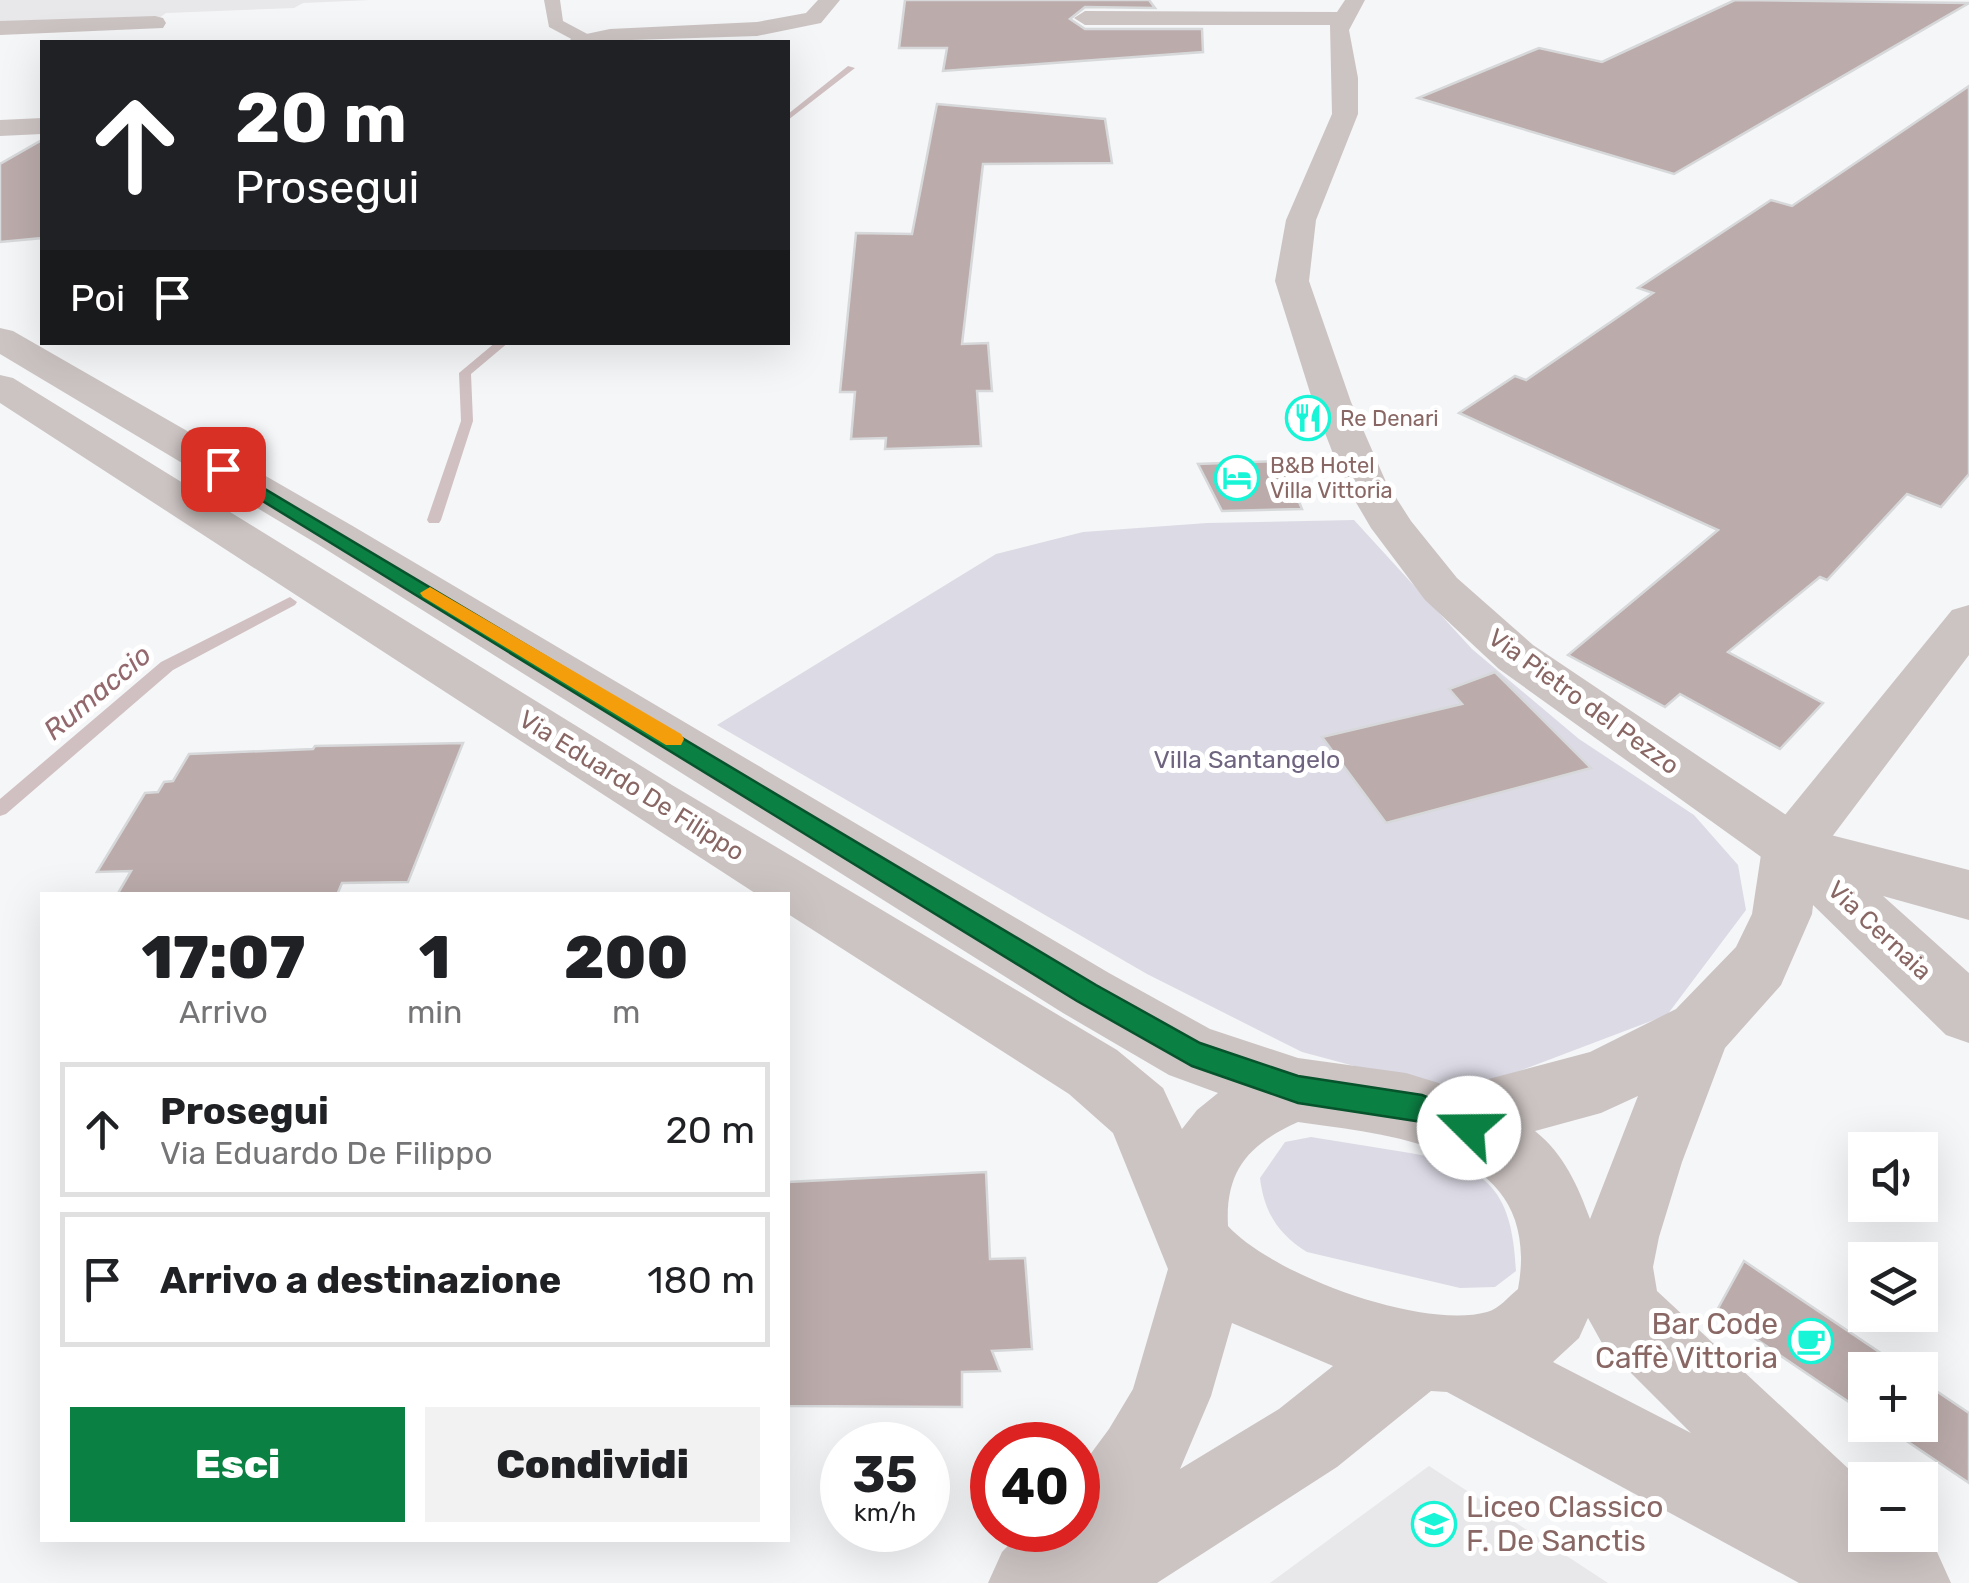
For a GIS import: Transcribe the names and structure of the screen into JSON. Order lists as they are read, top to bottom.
{
  "streets": {
    "street": ["Via Pietro del Pezzo", "Via Eduardo De Filippo", "Via Cernaia"]
  },
  "crossings": [
    ["Via Pietro del Pezzo", "Via Cernaia"]
  ],
  "water": ["Rumaccio"],
  "parks": ["Villa Santangelo"],
  "places": {
    "restaurant": ["Re Denari"],
    "hotel": ["B&B Hotel Villa Vittoria"],
    "cafe": ["Bar Code Caffè Vittoria"],
    "school or university": ["Liceo Classico F. De Sanctis"]
  },
  "page": {
    "turn": ["20 m", "Prosegui"],
    "then": "Poi",
    "eta": [
      "17:07",
      "Arrivo",
      "1",
      "min",
      "200",
      "m"
    ],
    "list": [
      {
        "name": "Prosegui",
        "note": "Via Eduardo De Filippo",
        "value": "20 m"
      },
      {
        "name": "Arrivo a destinazione",
        "value": "180 m"
      }
    ],
    "map_buttons": ["+", "−"],
    "buttons": ["Esci", "Condividi"],
    "speed": "35 km/h",
    "limit": "40"
  }
}
